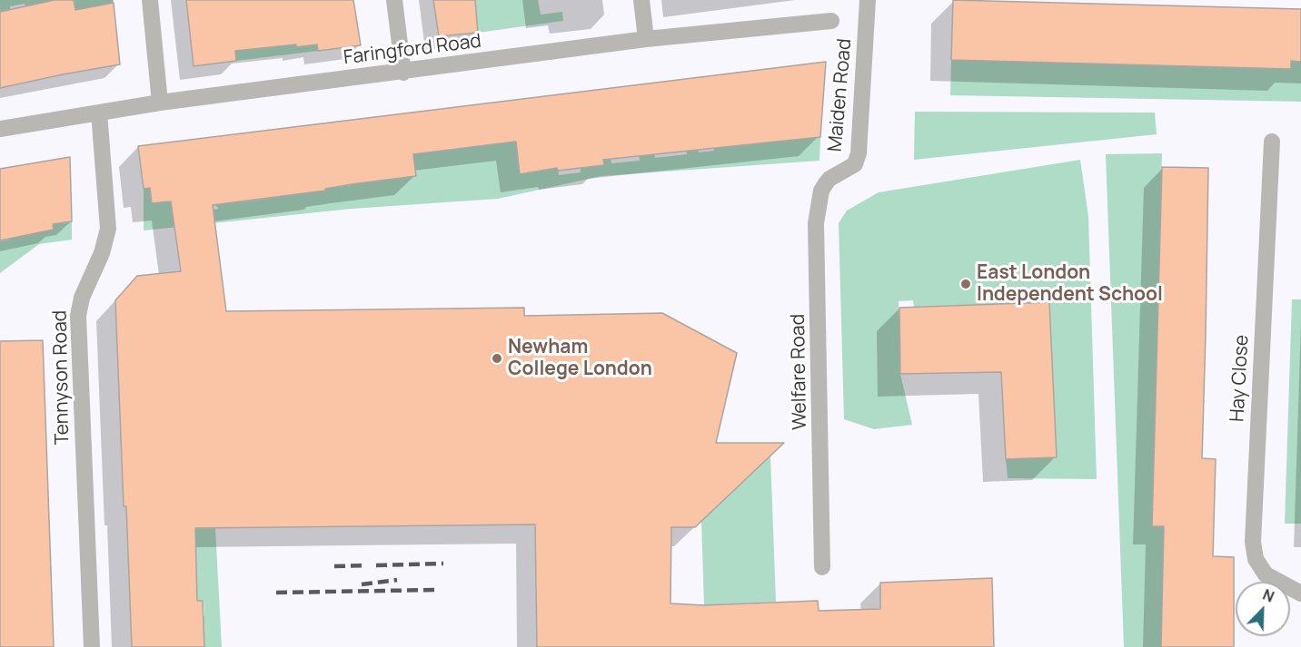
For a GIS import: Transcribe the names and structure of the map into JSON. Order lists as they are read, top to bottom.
{
  "streets": {
    "street": [
      "Faringford Road",
      "Maiden Road",
      "Welfare Road",
      "Tennyson Road",
      "Hay Close"
    ]
  },
  "crossings": [
    ["Faringford Road", "Tennyson Road"],
    ["Maiden Road", "Welfare Road"]
  ],
  "places": ["East London Independent School", "Newham College London"],
  "north": "top right"
}
